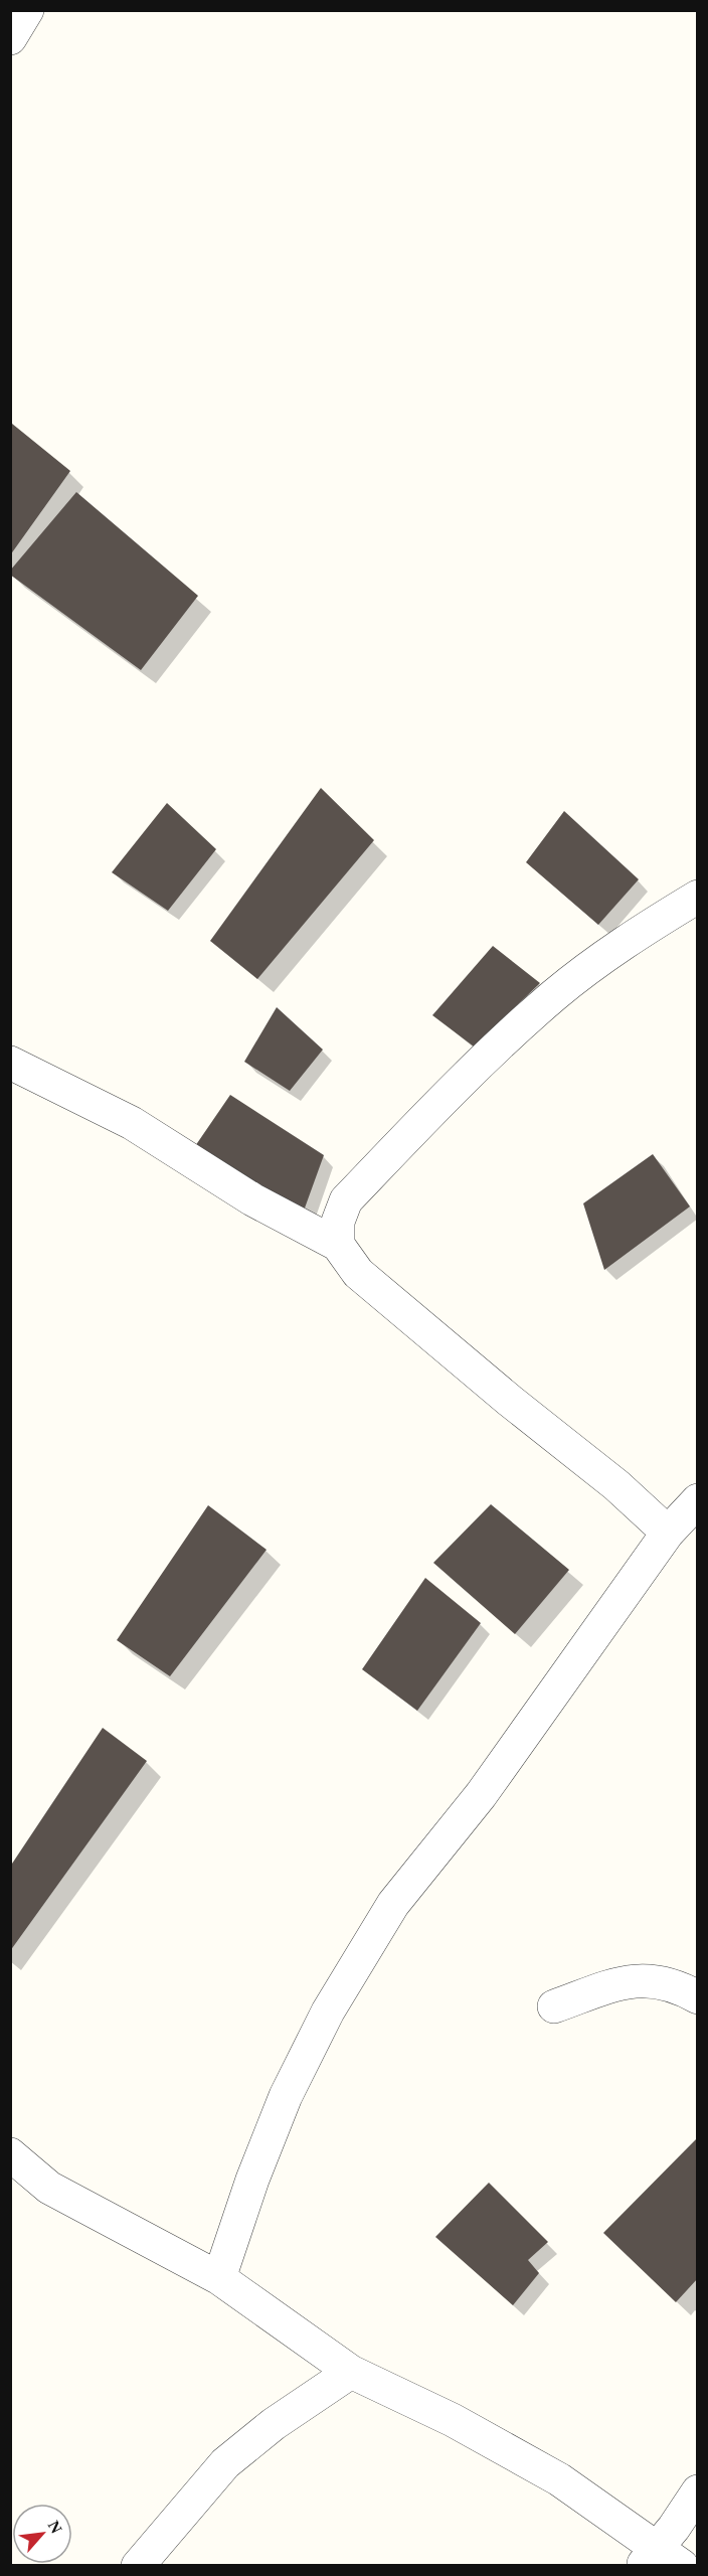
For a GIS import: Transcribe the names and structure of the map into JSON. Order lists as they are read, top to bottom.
{
  "north": "top right"
}
